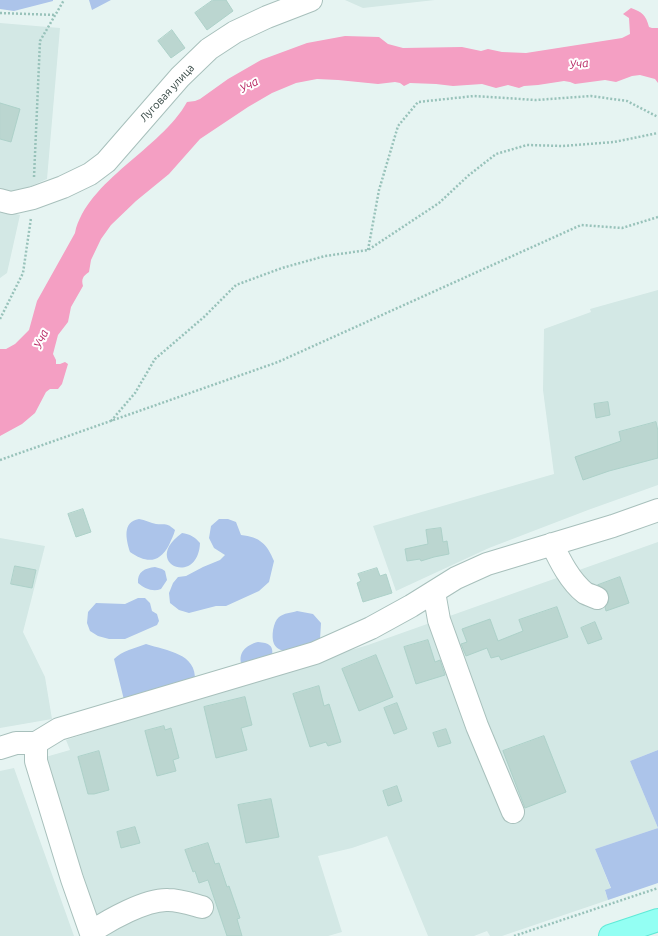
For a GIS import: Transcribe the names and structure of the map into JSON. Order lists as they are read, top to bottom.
{
  "streets": {
    "street": ["Луговая улица"]
  },
  "water": ["Уча"]
}
